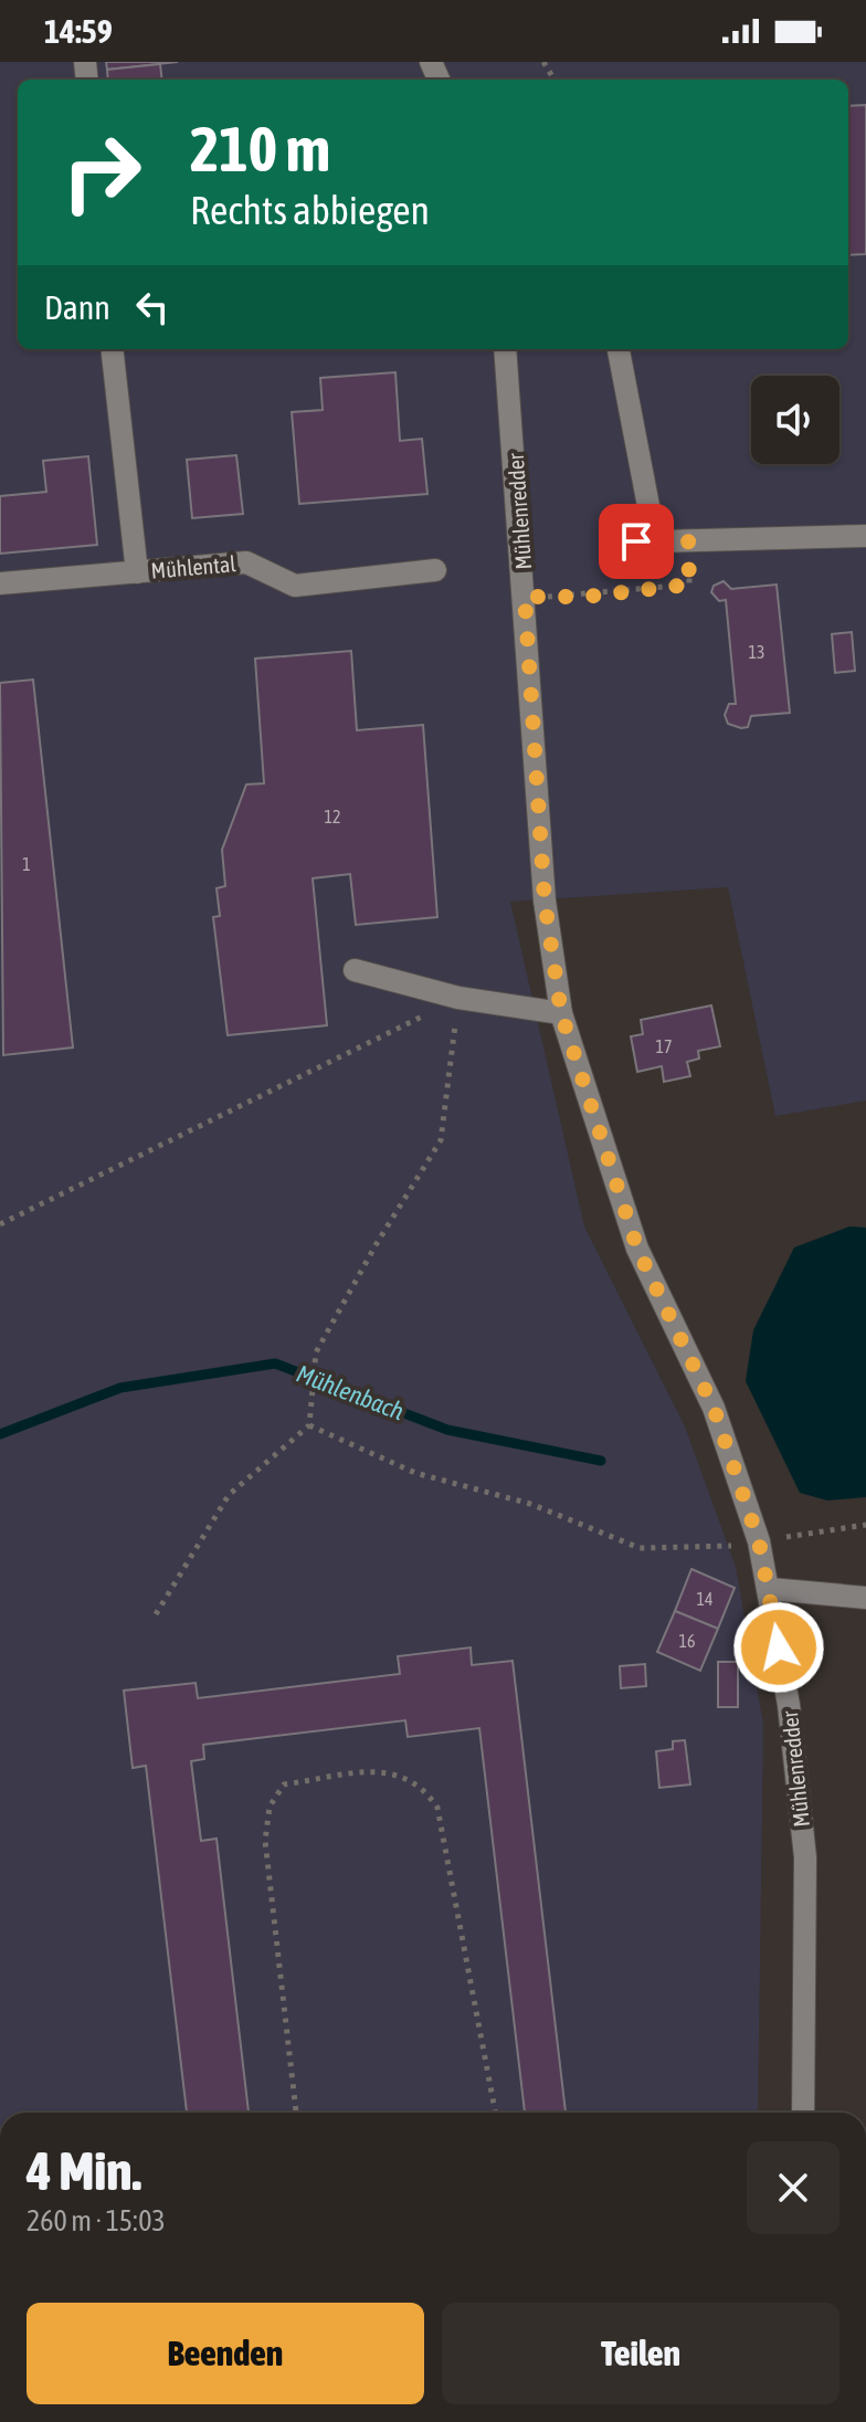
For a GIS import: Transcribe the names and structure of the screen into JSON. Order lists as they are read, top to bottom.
{
  "streets": {
    "street": ["Mühlenredder", "Mühlental"]
  },
  "water": ["Mühlenbach"],
  "house_numbers": [
    "13",
    "12",
    "1",
    "17",
    "14",
    "16"
  ],
  "page": {
    "status": "14:59",
    "turn": ["210 m", "Rechts abbiegen"],
    "then": "Dann",
    "heading": ["4 Min.", "260 m · 15:03"],
    "buttons": ["Beenden", "Teilen"]
  }
}
